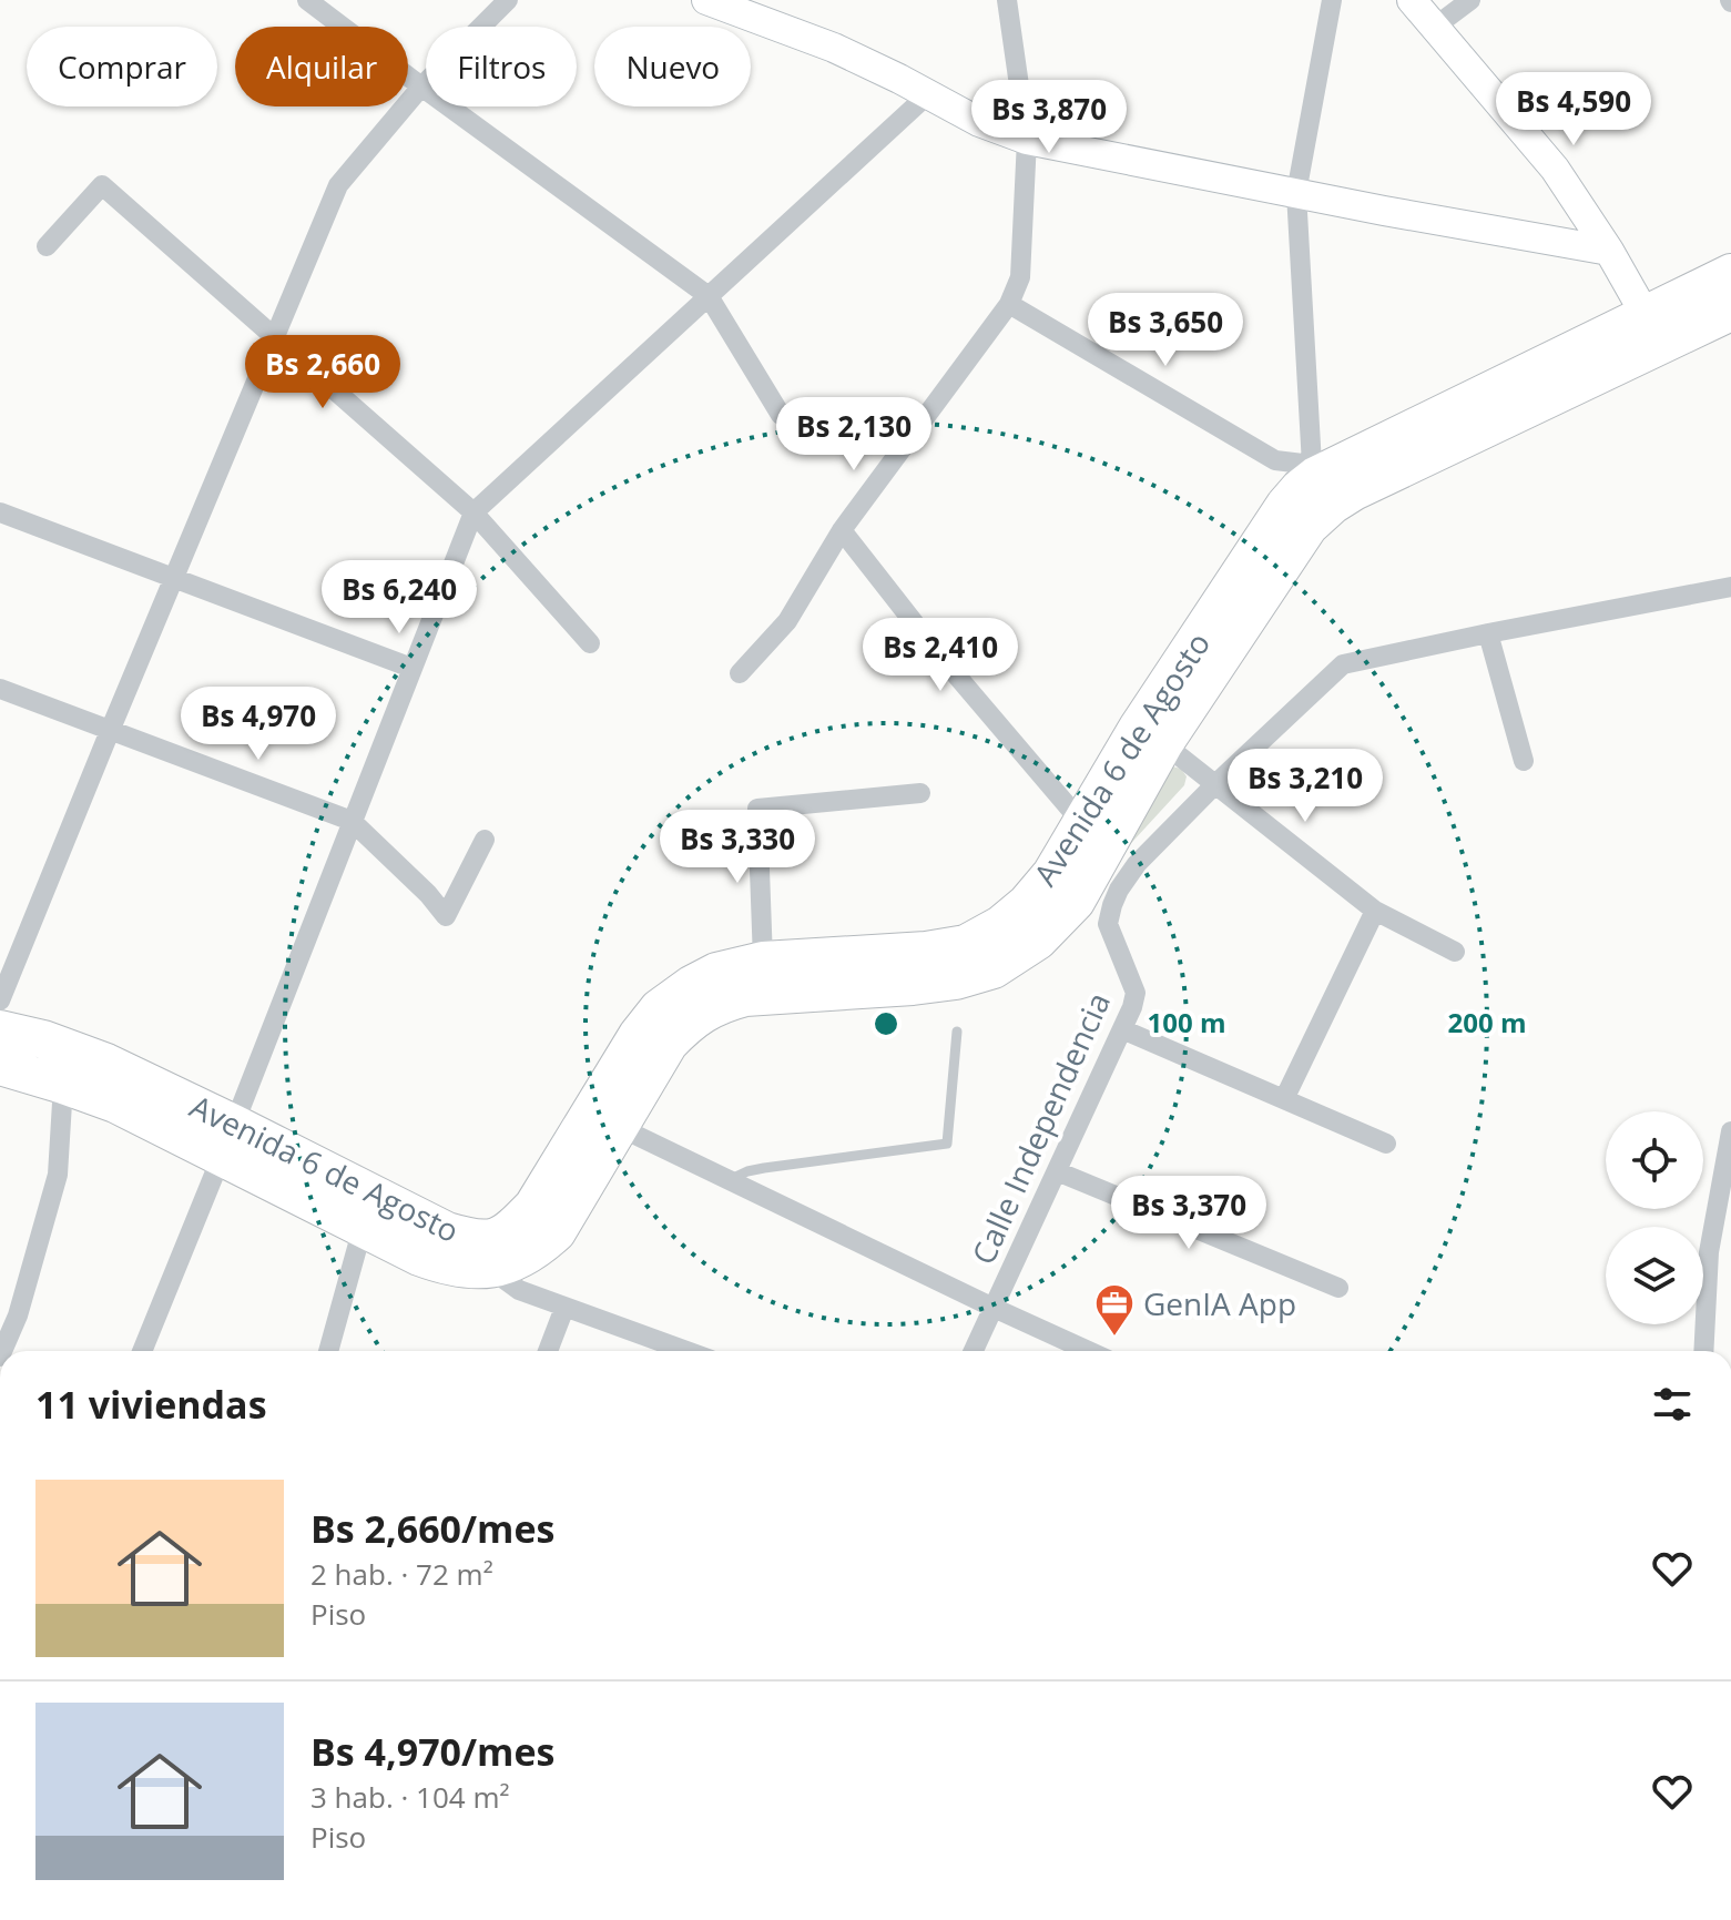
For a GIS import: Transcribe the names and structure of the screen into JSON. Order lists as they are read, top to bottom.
{
  "streets": {
    "highway": ["Avenida 6 de Agosto"],
    "street": ["Calle Independencia"]
  },
  "places": {
    "office": ["GenIA App"]
  },
  "page": {
    "chip": [
      "Comprar",
      "Alquilar",
      "Filtros",
      "Nuevo"
    ],
    "price": [
      "Bs 4,590",
      "Bs 3,870",
      "Bs 3,650",
      "Bs 2,660",
      "Bs 2,130",
      "Bs 6,240",
      "Bs 2,410",
      "Bs 4,970",
      "Bs 3,210",
      "Bs 3,330",
      "Bs 3,370"
    ],
    "heading": "11 viviendas",
    "list": [
      {
        "name": "Bs 2,660/mes",
        "note": "2 hab. · 72 m² · Piso"
      },
      {
        "name": "Bs 4,970/mes",
        "note": "3 hab. · 104 m² · Piso"
      }
    ]
  },
  "rings": ["100 m", "200 m"]
}
